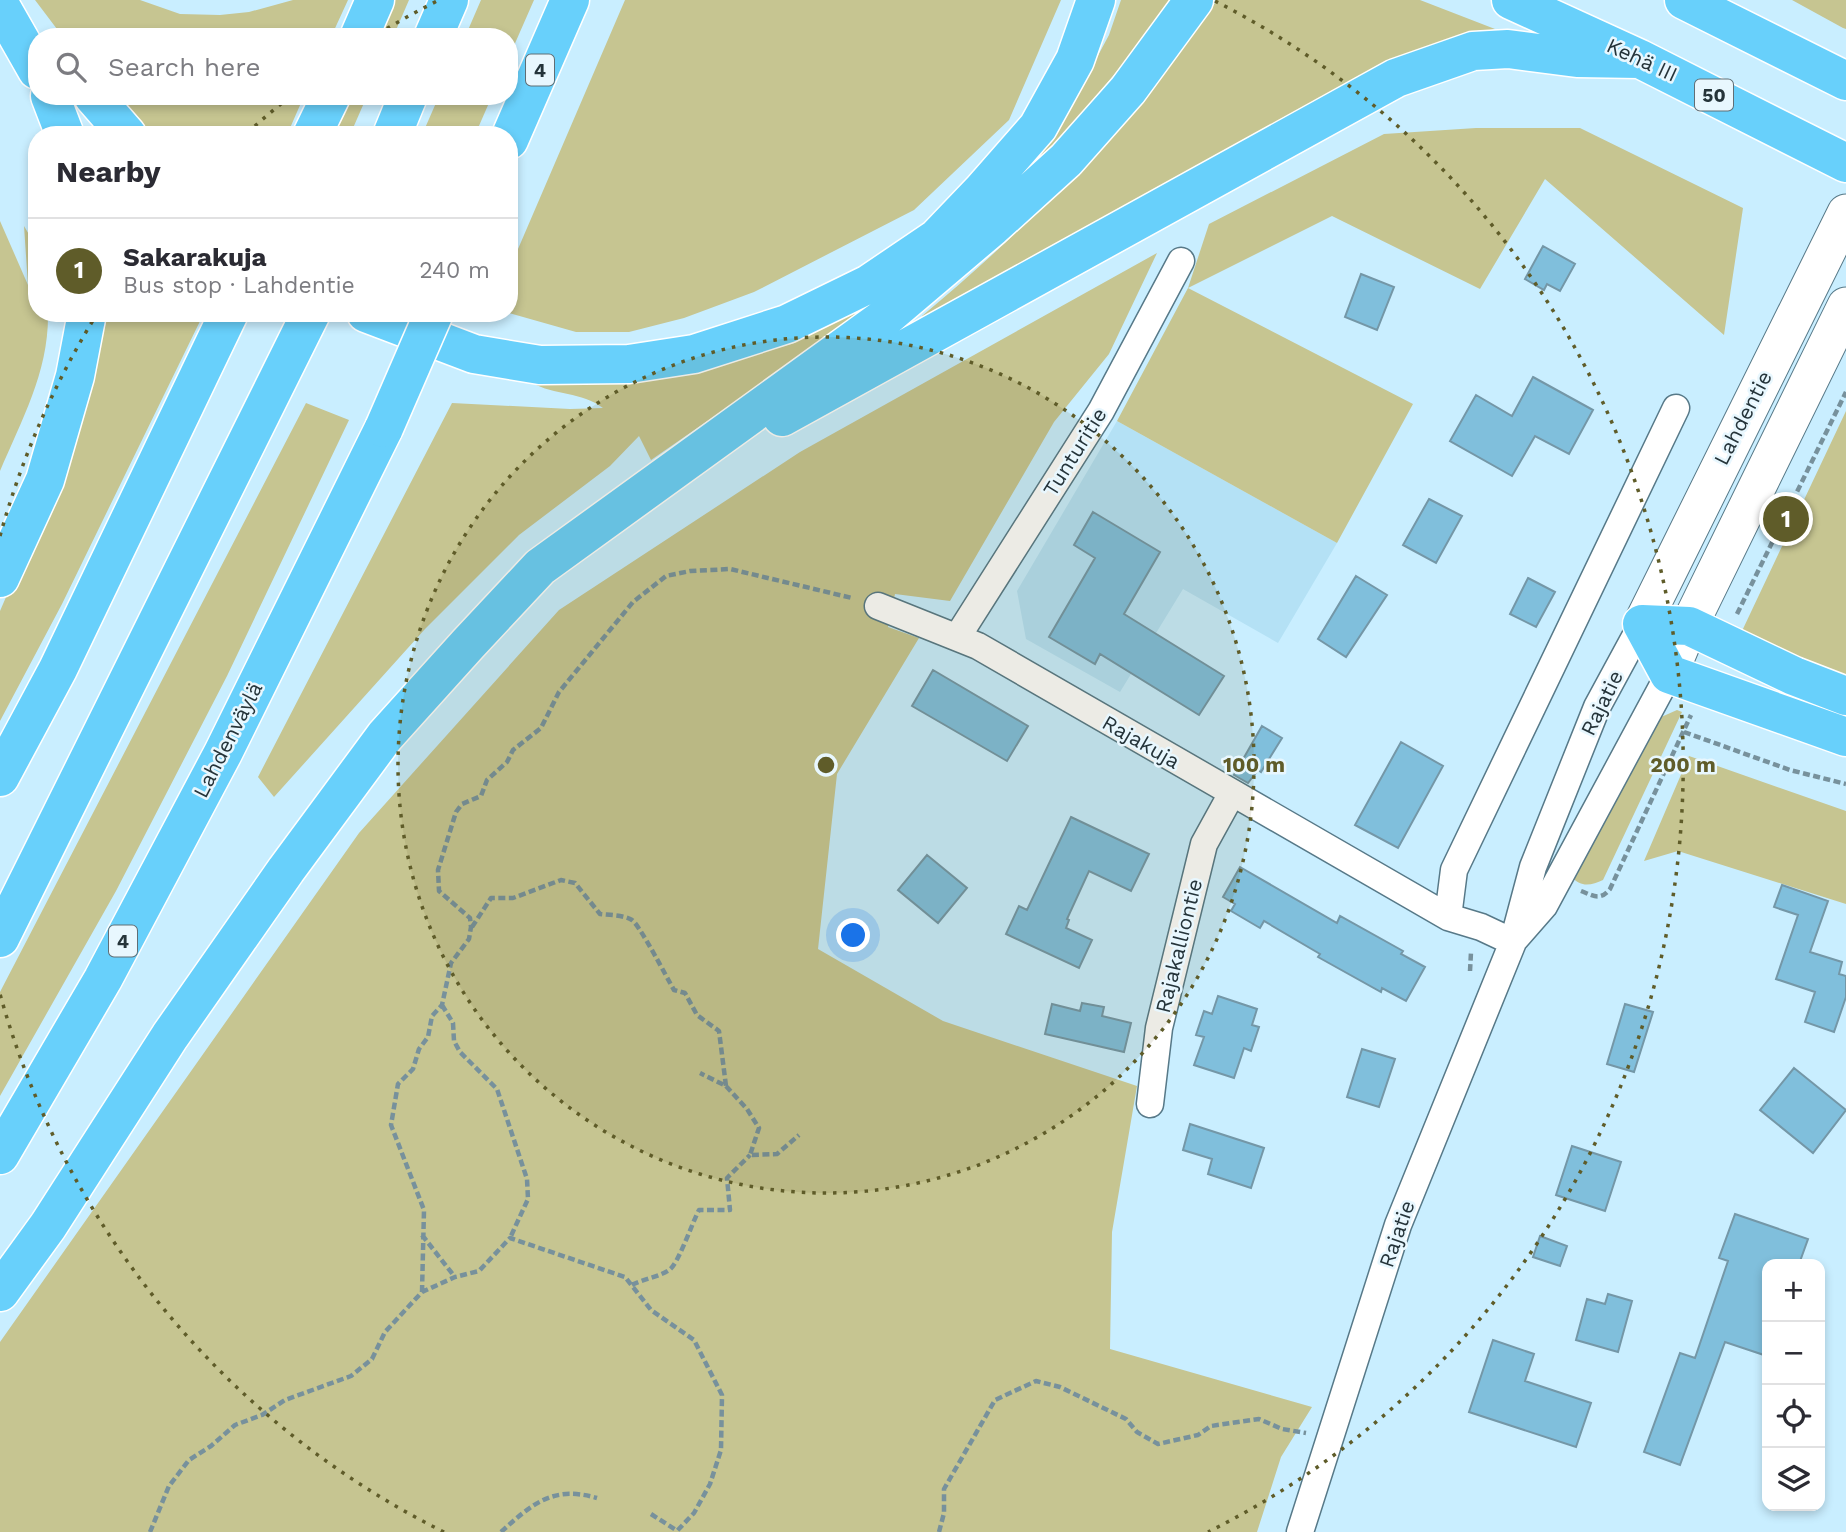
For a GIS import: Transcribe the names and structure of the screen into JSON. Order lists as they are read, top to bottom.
{
  "streets": {
    "highway": [
      "Kehä III",
      "4",
      "50",
      "Lahdenväylä"
    ],
    "main road": ["Lahdentie"],
    "street": [
      "Tunturitie",
      "Rajatie",
      "Rajakuja",
      "Rajakalliontie"
    ]
  },
  "crossings": [
    ["Lahdentie", "Rajatie"],
    ["Tunturitie", "Rajakuja"],
    ["Rajatie", "Rajakuja"],
    ["Rajakuja", "Rajakalliontie"]
  ],
  "page": {
    "search": "Search here",
    "heading": "Nearby",
    "list": [
      {
        "mark": "1",
        "name": "Sakarakuja",
        "note": "Bus stop · Lahdentie",
        "value": "240 m"
      }
    ],
    "pins": "1",
    "map_buttons": ["+", "−"]
  },
  "rings": ["100 m", "200 m"]
}
